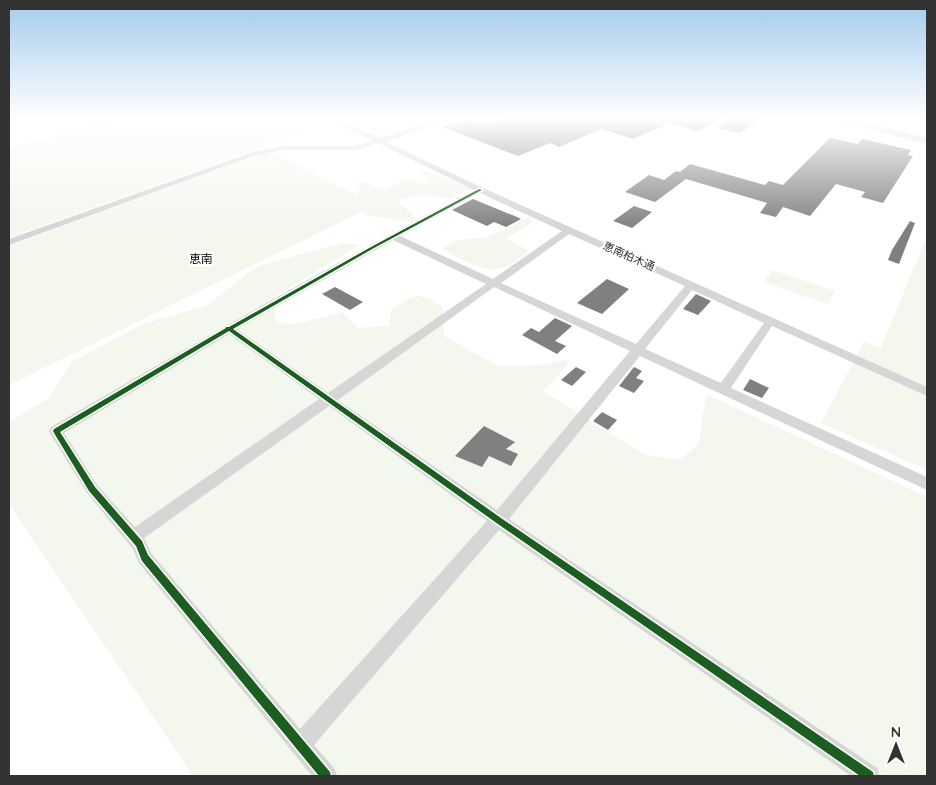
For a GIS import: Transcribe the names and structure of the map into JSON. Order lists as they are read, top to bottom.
{
  "streets": {
    "street": ["恵南柏木通"]
  },
  "districts": ["恵南"],
  "north": "top"
}
